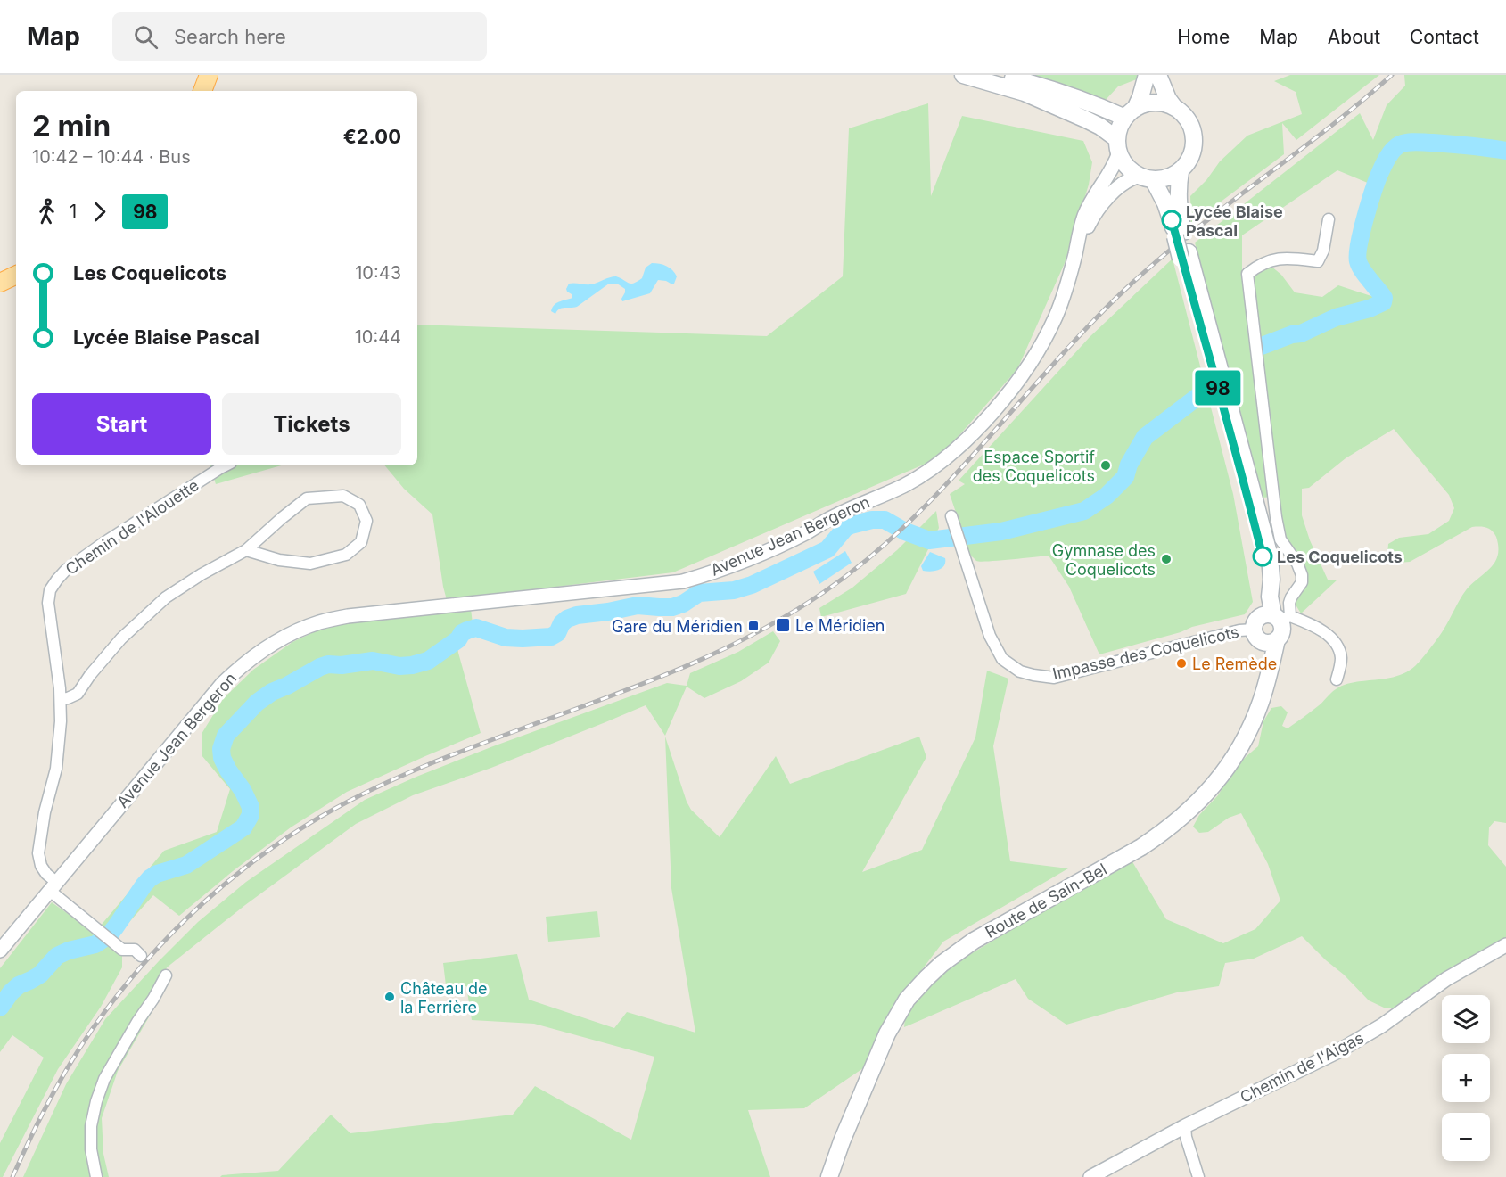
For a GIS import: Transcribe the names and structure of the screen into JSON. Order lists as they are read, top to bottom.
{
  "streets": {
    "main road": ["Route de Sain-Bel"],
    "street": [
      "Chemin de l'Alouette",
      "Avenue Jean Bergeron",
      "Impasse des Coquelicots",
      "Chemin de l'Aigas"
    ]
  },
  "crossings": [
    ["Chemin de l'Alouette", "Avenue Jean Bergeron"],
    ["Avenue Jean Bergeron", "Route de Sain-Bel"],
    ["Impasse des Coquelicots", "Route de Sain-Bel"]
  ],
  "places": {
    "other": [
      "Lycée Blaise Pascal",
      "Espace Sportif des Coquelicots",
      "Les Coquelicots",
      "Gymnase des Coquelicots",
      "Le Remède",
      "Château de la Ferrière"
    ],
    "transit": ["Le Méridien", "Gare du Méridien"]
  },
  "lines": ["bus line 98"],
  "page": {
    "header": "Map",
    "search": "Search here",
    "nav": [
      "Home",
      "Map",
      "About",
      "Contact"
    ],
    "on_map": "98",
    "heading": ["2 min", "10:42 – 10:44 · Bus", "€2.00"],
    "legs": ["1", "98"],
    "list": [
      {
        "name": "Les Coquelicots",
        "value": "10:43"
      },
      {
        "name": "Lycée Blaise Pascal",
        "value": "10:44"
      }
    ],
    "buttons": ["Start", "Tickets"],
    "map_buttons": ["+", "−"]
  }
}
